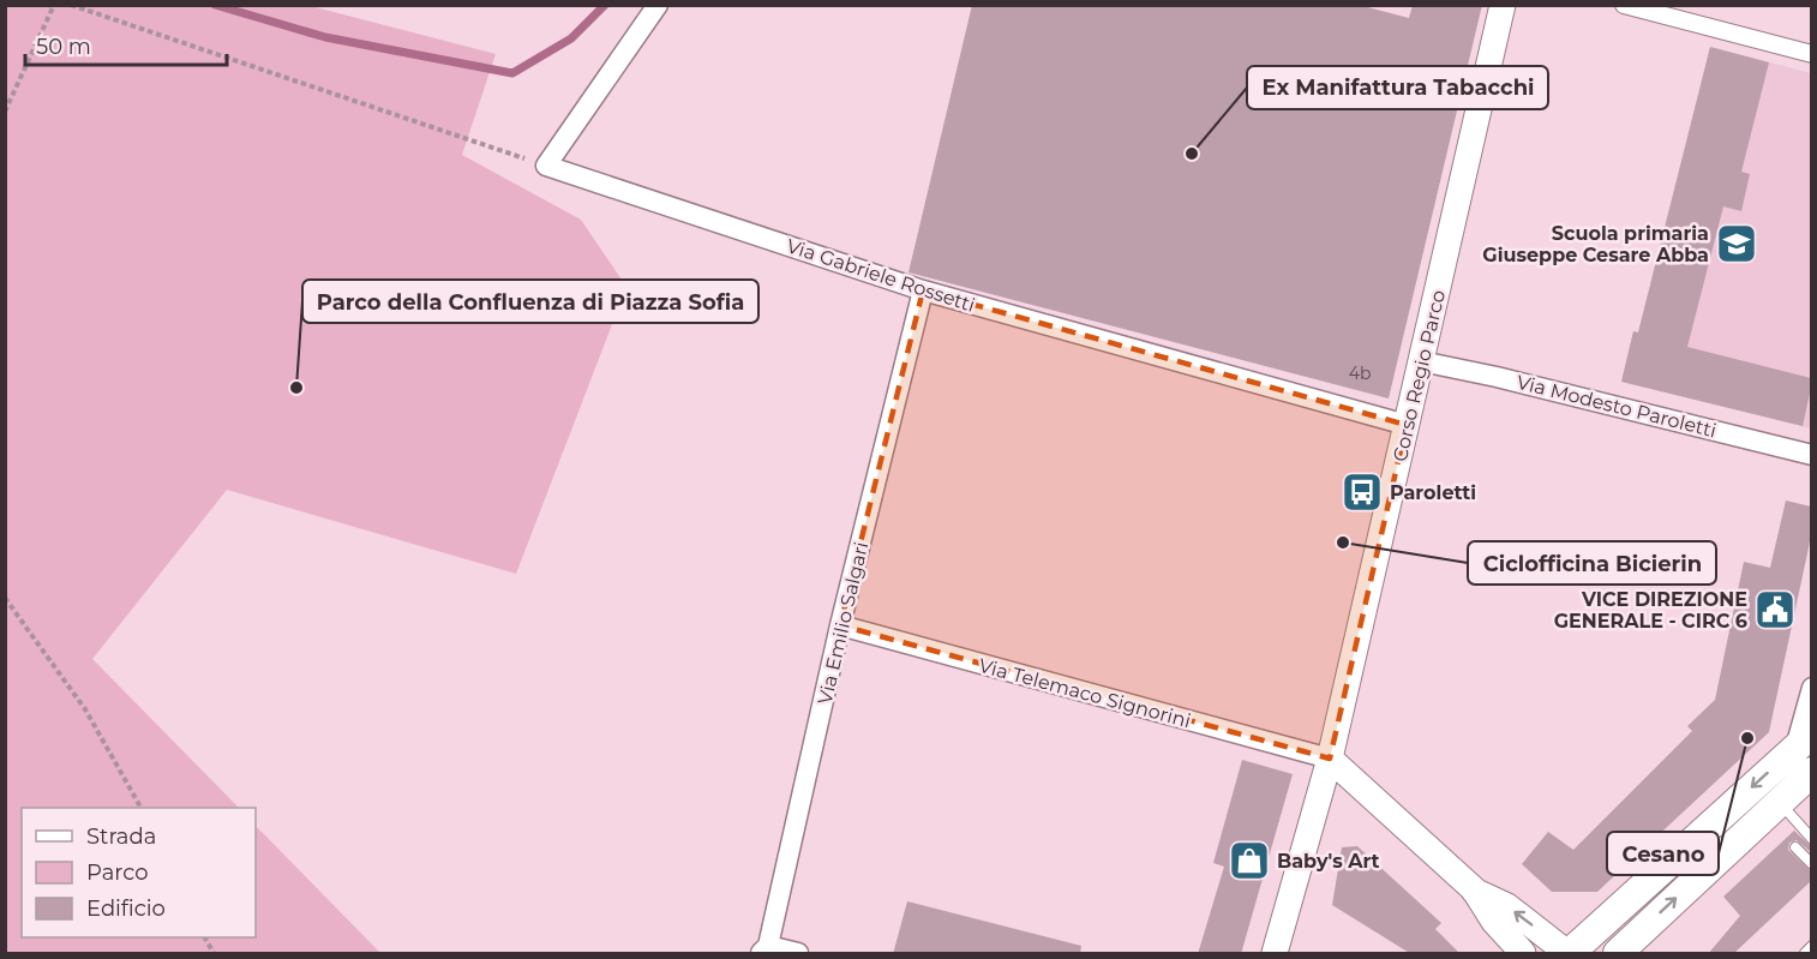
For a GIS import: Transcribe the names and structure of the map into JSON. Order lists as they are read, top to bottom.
{
  "streets": {
    "street": [
      "Via Gabriele Rossetti",
      "Corso Regio Parco",
      "Via Modesto Paroletti",
      "Via Emilio Salgari",
      "Via Telemaco Signorini"
    ]
  },
  "crossings": [
    ["Via Gabriele Rossetti", "Corso Regio Parco"],
    ["Via Gabriele Rossetti", "Via Emilio Salgari"],
    ["Corso Regio Parco", "Via Modesto Paroletti"],
    ["Corso Regio Parco", "Via Telemaco Signorini"],
    ["Via Emilio Salgari", "Via Telemaco Signorini"]
  ],
  "places": {
    "other": [
      "Ex Manifattura Tabacchi",
      "Parco della Confluenza di Piazza Sofia",
      "Ciclofficina Bicierin",
      "Cesano"
    ],
    "school or university": ["Scuola primaria Giuseppe Cesare Abba"],
    "bus stop": ["Paroletti"],
    "public building": ["VICE DIREZIONE GENERALE - CIRC 6"],
    "shop": ["Baby's Art"]
  },
  "house_numbers": ["4b"],
  "legend": ["Strada", "Parco", "Edificio"],
  "scale_bar": "50 m"
}
